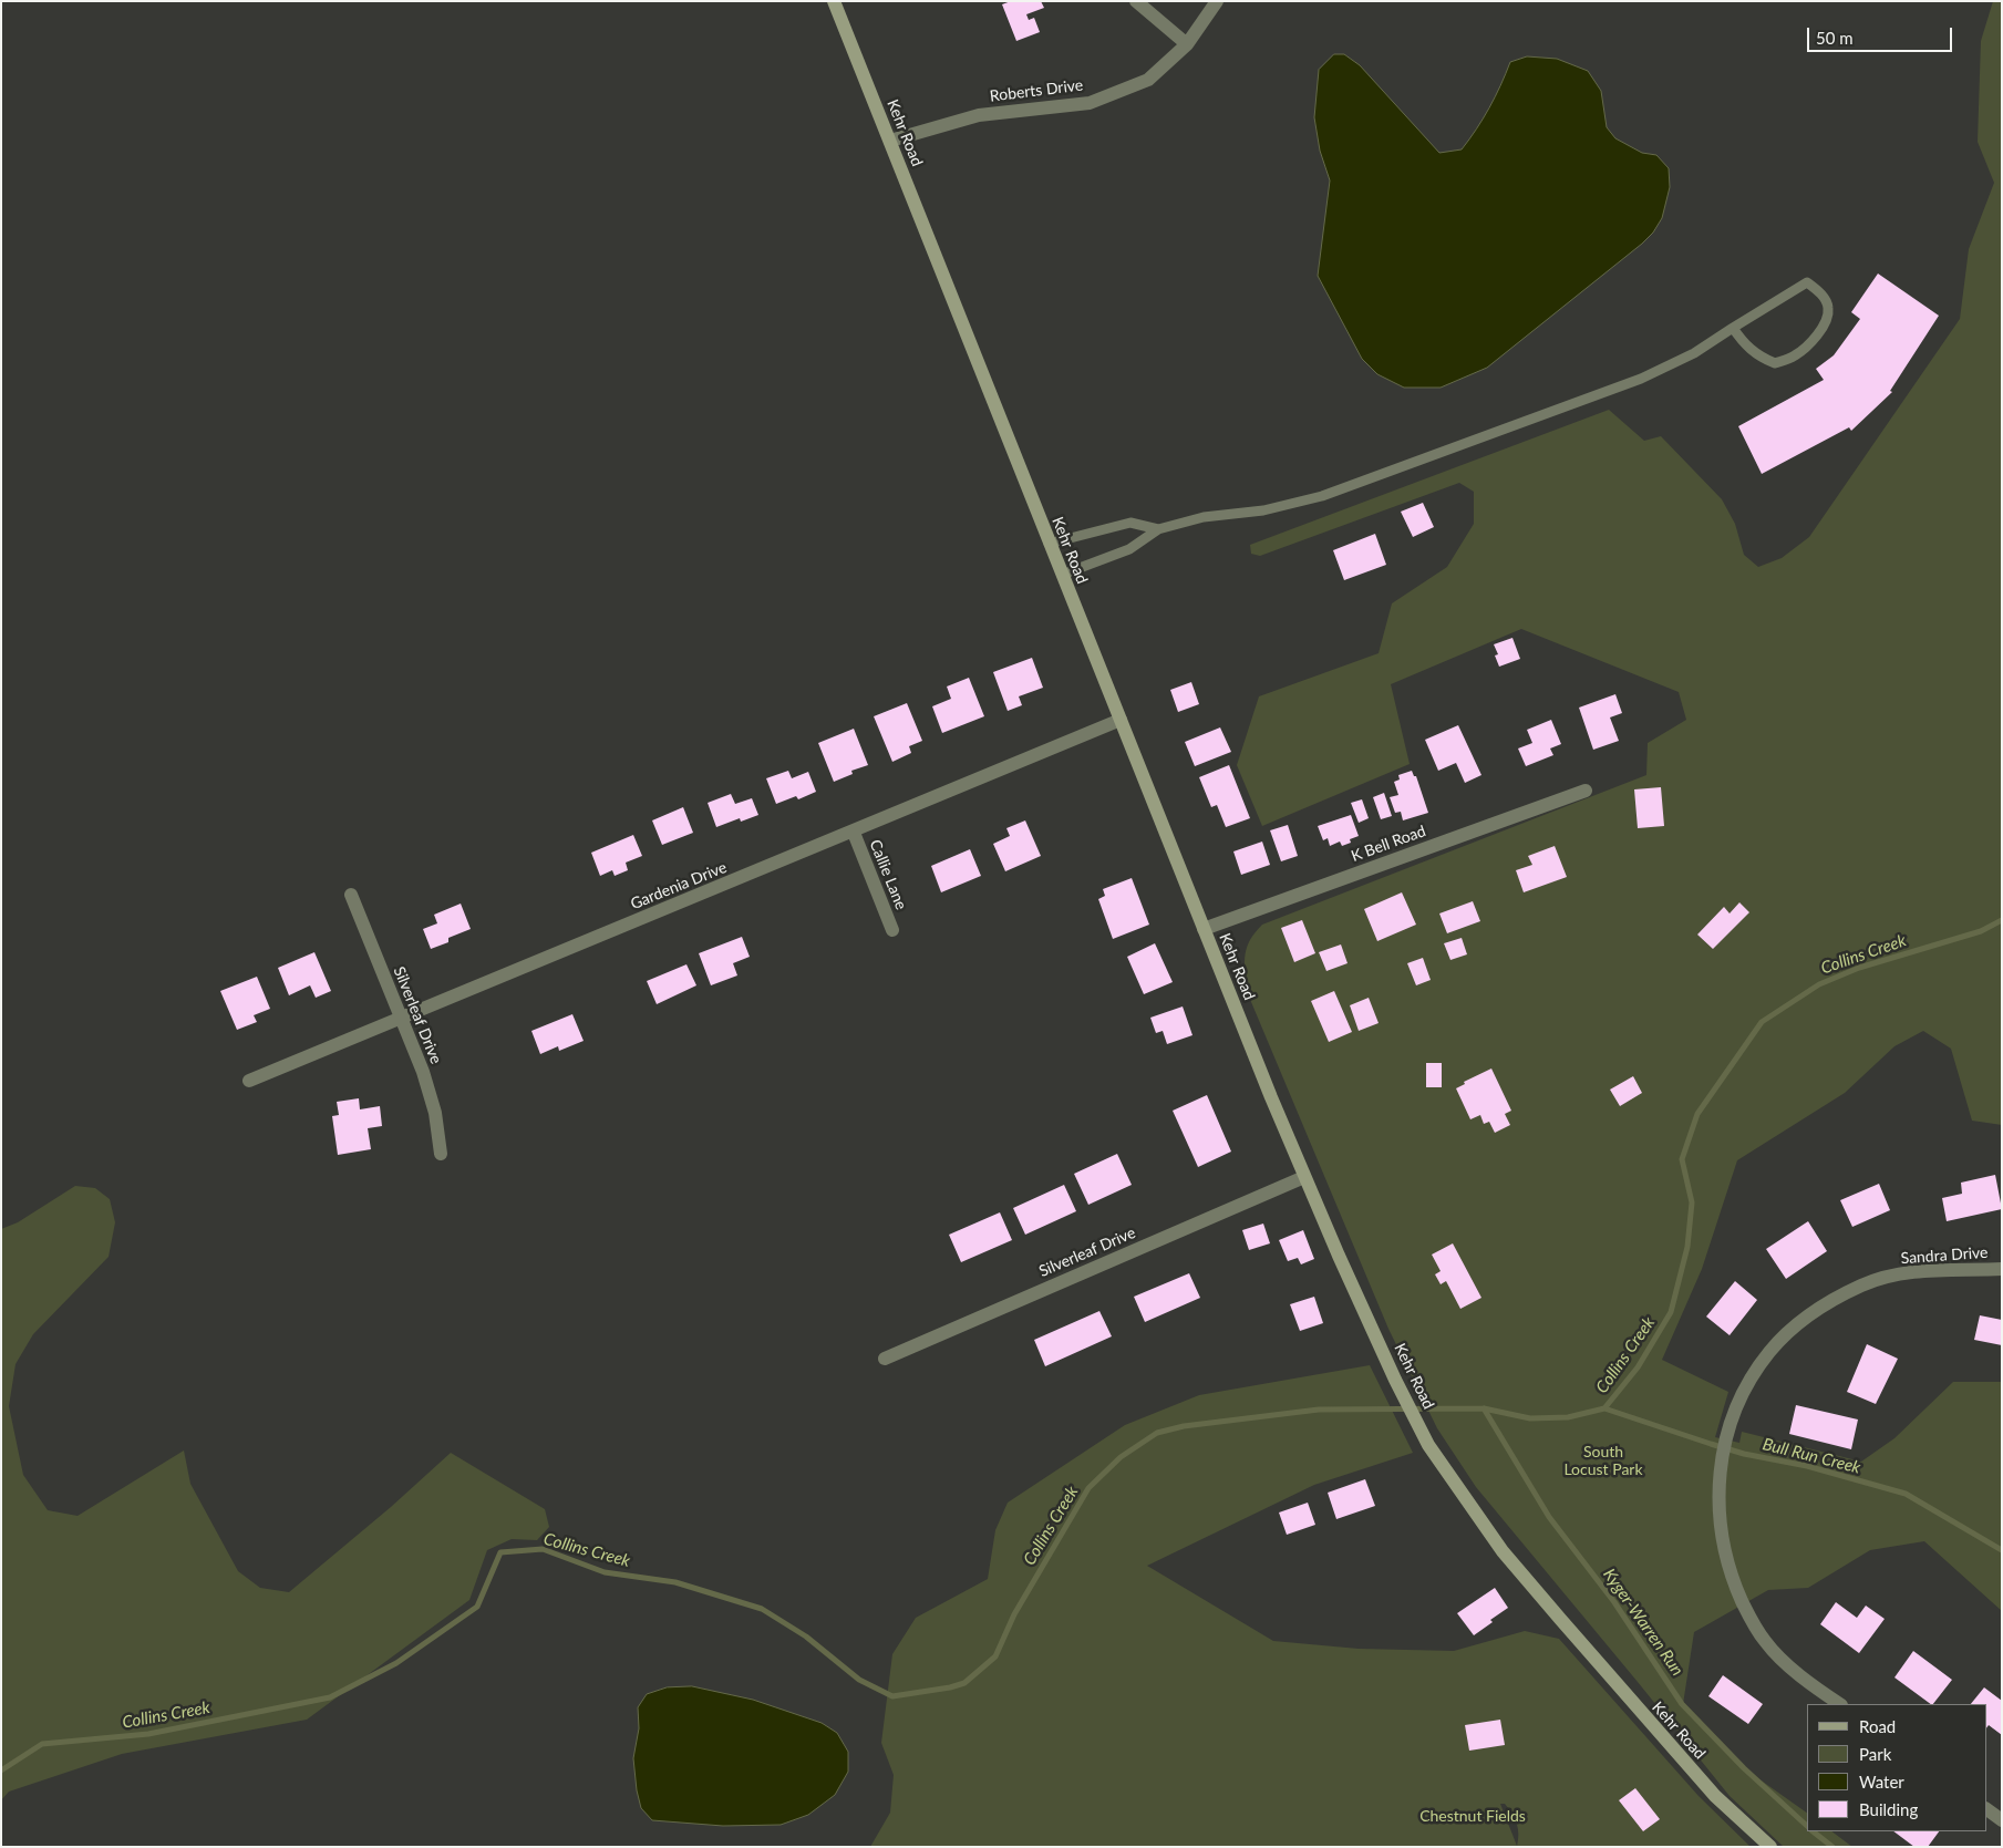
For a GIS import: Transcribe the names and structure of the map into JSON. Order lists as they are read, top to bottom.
{
  "streets": {
    "street": [
      "Roberts Drive",
      "Kehr Road",
      "K Bell Road",
      "Callie Lane",
      "Gardenia Drive",
      "Silverleaf Drive",
      "Sandra Drive"
    ]
  },
  "crossings": [
    ["Roberts Drive", "Kehr Road"],
    ["Kehr Road", "K Bell Road"],
    ["Kehr Road", "Gardenia Drive"],
    ["Kehr Road", "Silverleaf Drive"],
    ["Callie Lane", "Gardenia Drive"],
    ["Gardenia Drive", "Silverleaf Drive"]
  ],
  "water": ["Collins Creek", "Bull Run Creek", "Kyger-Warren Run"],
  "parks": ["South Locust Park", "Chestnut Fields"],
  "legend": [
    "Road",
    "Park",
    "Water",
    "Building"
  ],
  "scale_bar": "50 m"
}
